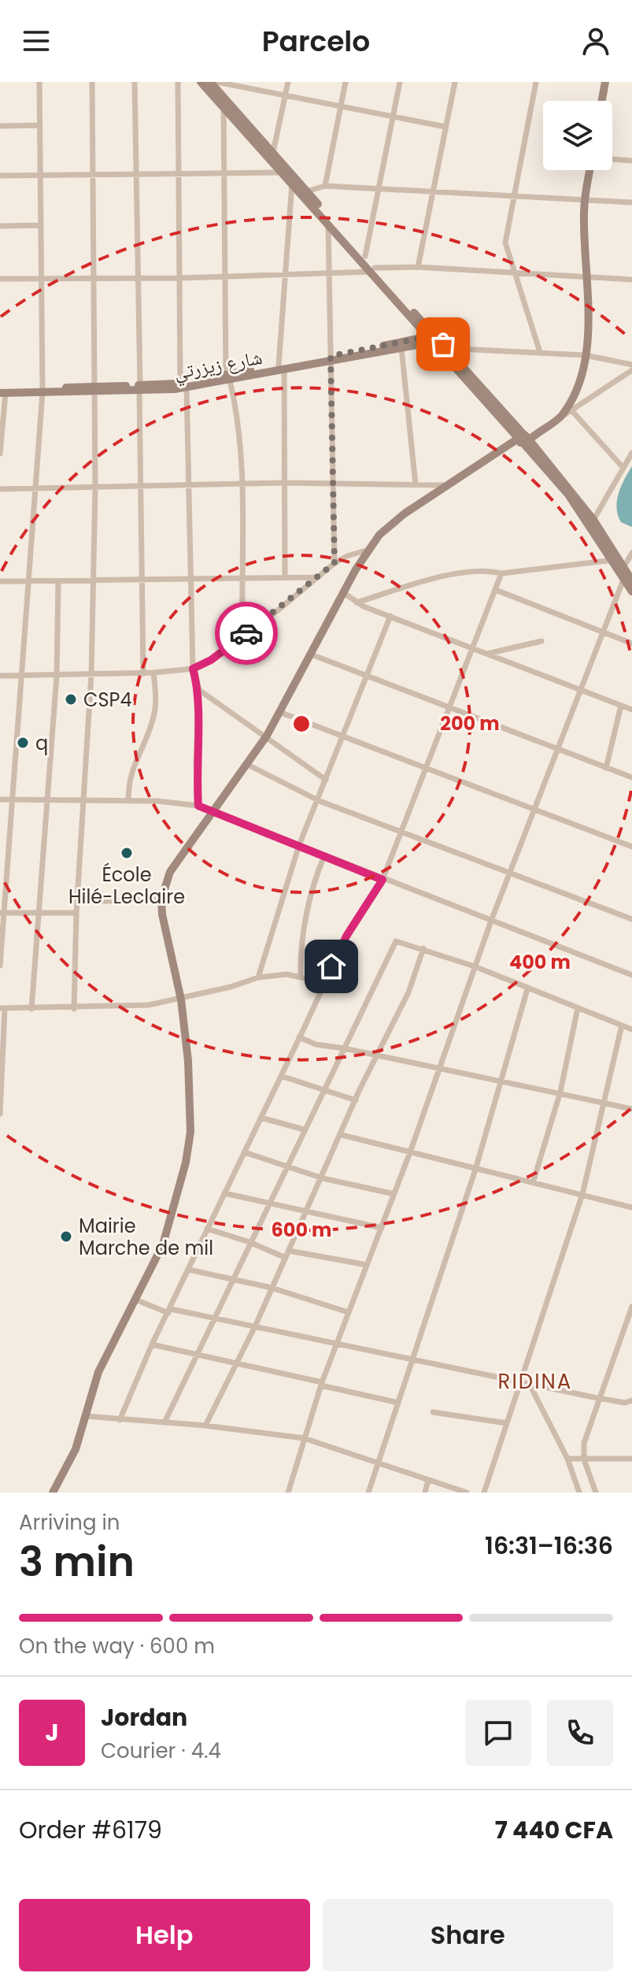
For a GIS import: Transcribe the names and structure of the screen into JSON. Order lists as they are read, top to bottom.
{
  "streets": {
    "street": ["شارع زيزرتي"]
  },
  "districts": ["RIDINA"],
  "places": [
    "CSP4",
    "q",
    "École Hilé-Leclaire",
    "Mairie Marche de mil"
  ],
  "page": {
    "header": "Parcelo",
    "heading": ["3 min", "Arriving in", "16:31–16:36"],
    "panel": [
      "Jordan",
      "Courier · 4.4",
      "Order #6179",
      "7 440 CFA"
    ],
    "bar": "On the way · 600 m",
    "round": "J",
    "buttons": ["Help", "Share"]
  },
  "rings": ["200 m", "400 m", "600 m"]
}
